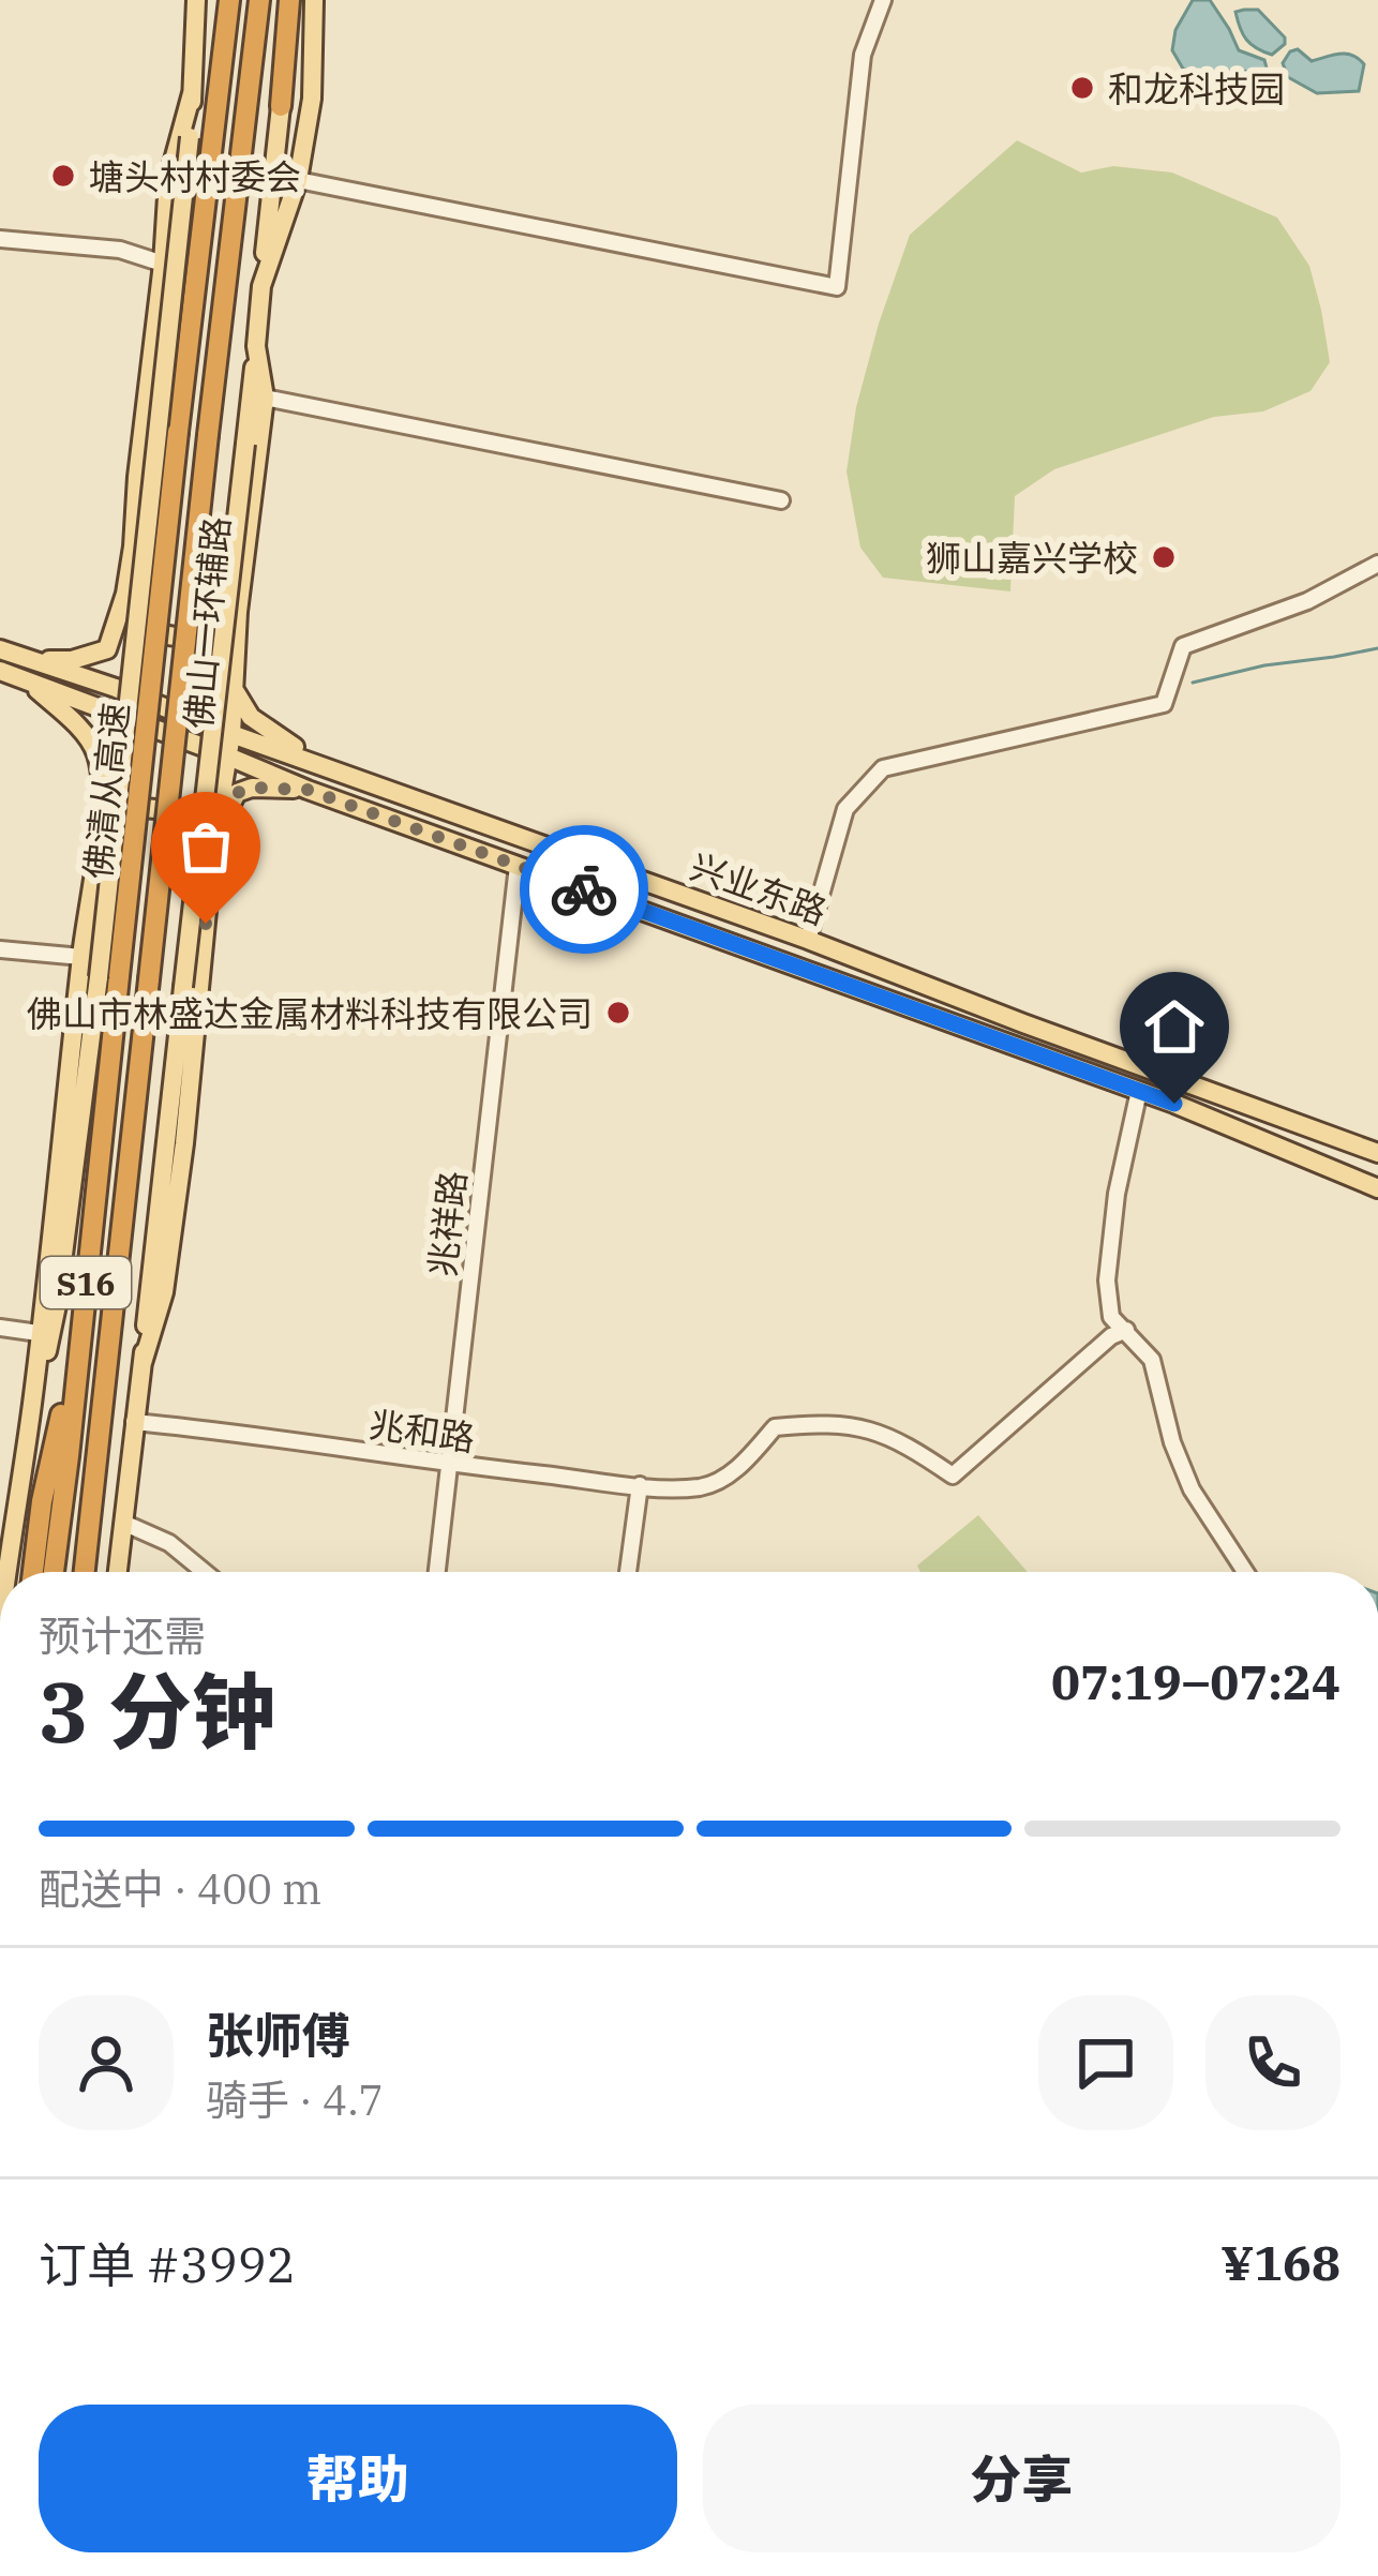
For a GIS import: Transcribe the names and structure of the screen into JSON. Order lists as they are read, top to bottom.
{
  "streets": {
    "highway": ["佛清从高速", "S16"],
    "main road": ["佛山一环辅路", "兴业东路"],
    "street": ["兆祥路", "兆和路"]
  },
  "crossings": [
    ["佛山一环辅路", "兴业东路"],
    ["佛山一环辅路", "兆和路"],
    ["兴业东路", "兆祥路"],
    ["兆祥路", "兆和路"]
  ],
  "places": [
    "和龙科技园",
    "塘头村村委会",
    "狮山嘉兴学校",
    "佛山市林盛达金属材料科技有限公司"
  ],
  "page": {
    "heading": ["3 分钟", "预计还需", "07:19–07:24"],
    "panel": [
      "张师傅",
      "骑手 · 4.7",
      "订单 #3992",
      "¥168"
    ],
    "bar": "配送中 · 400 m",
    "buttons": ["帮助", "分享"]
  }
}
